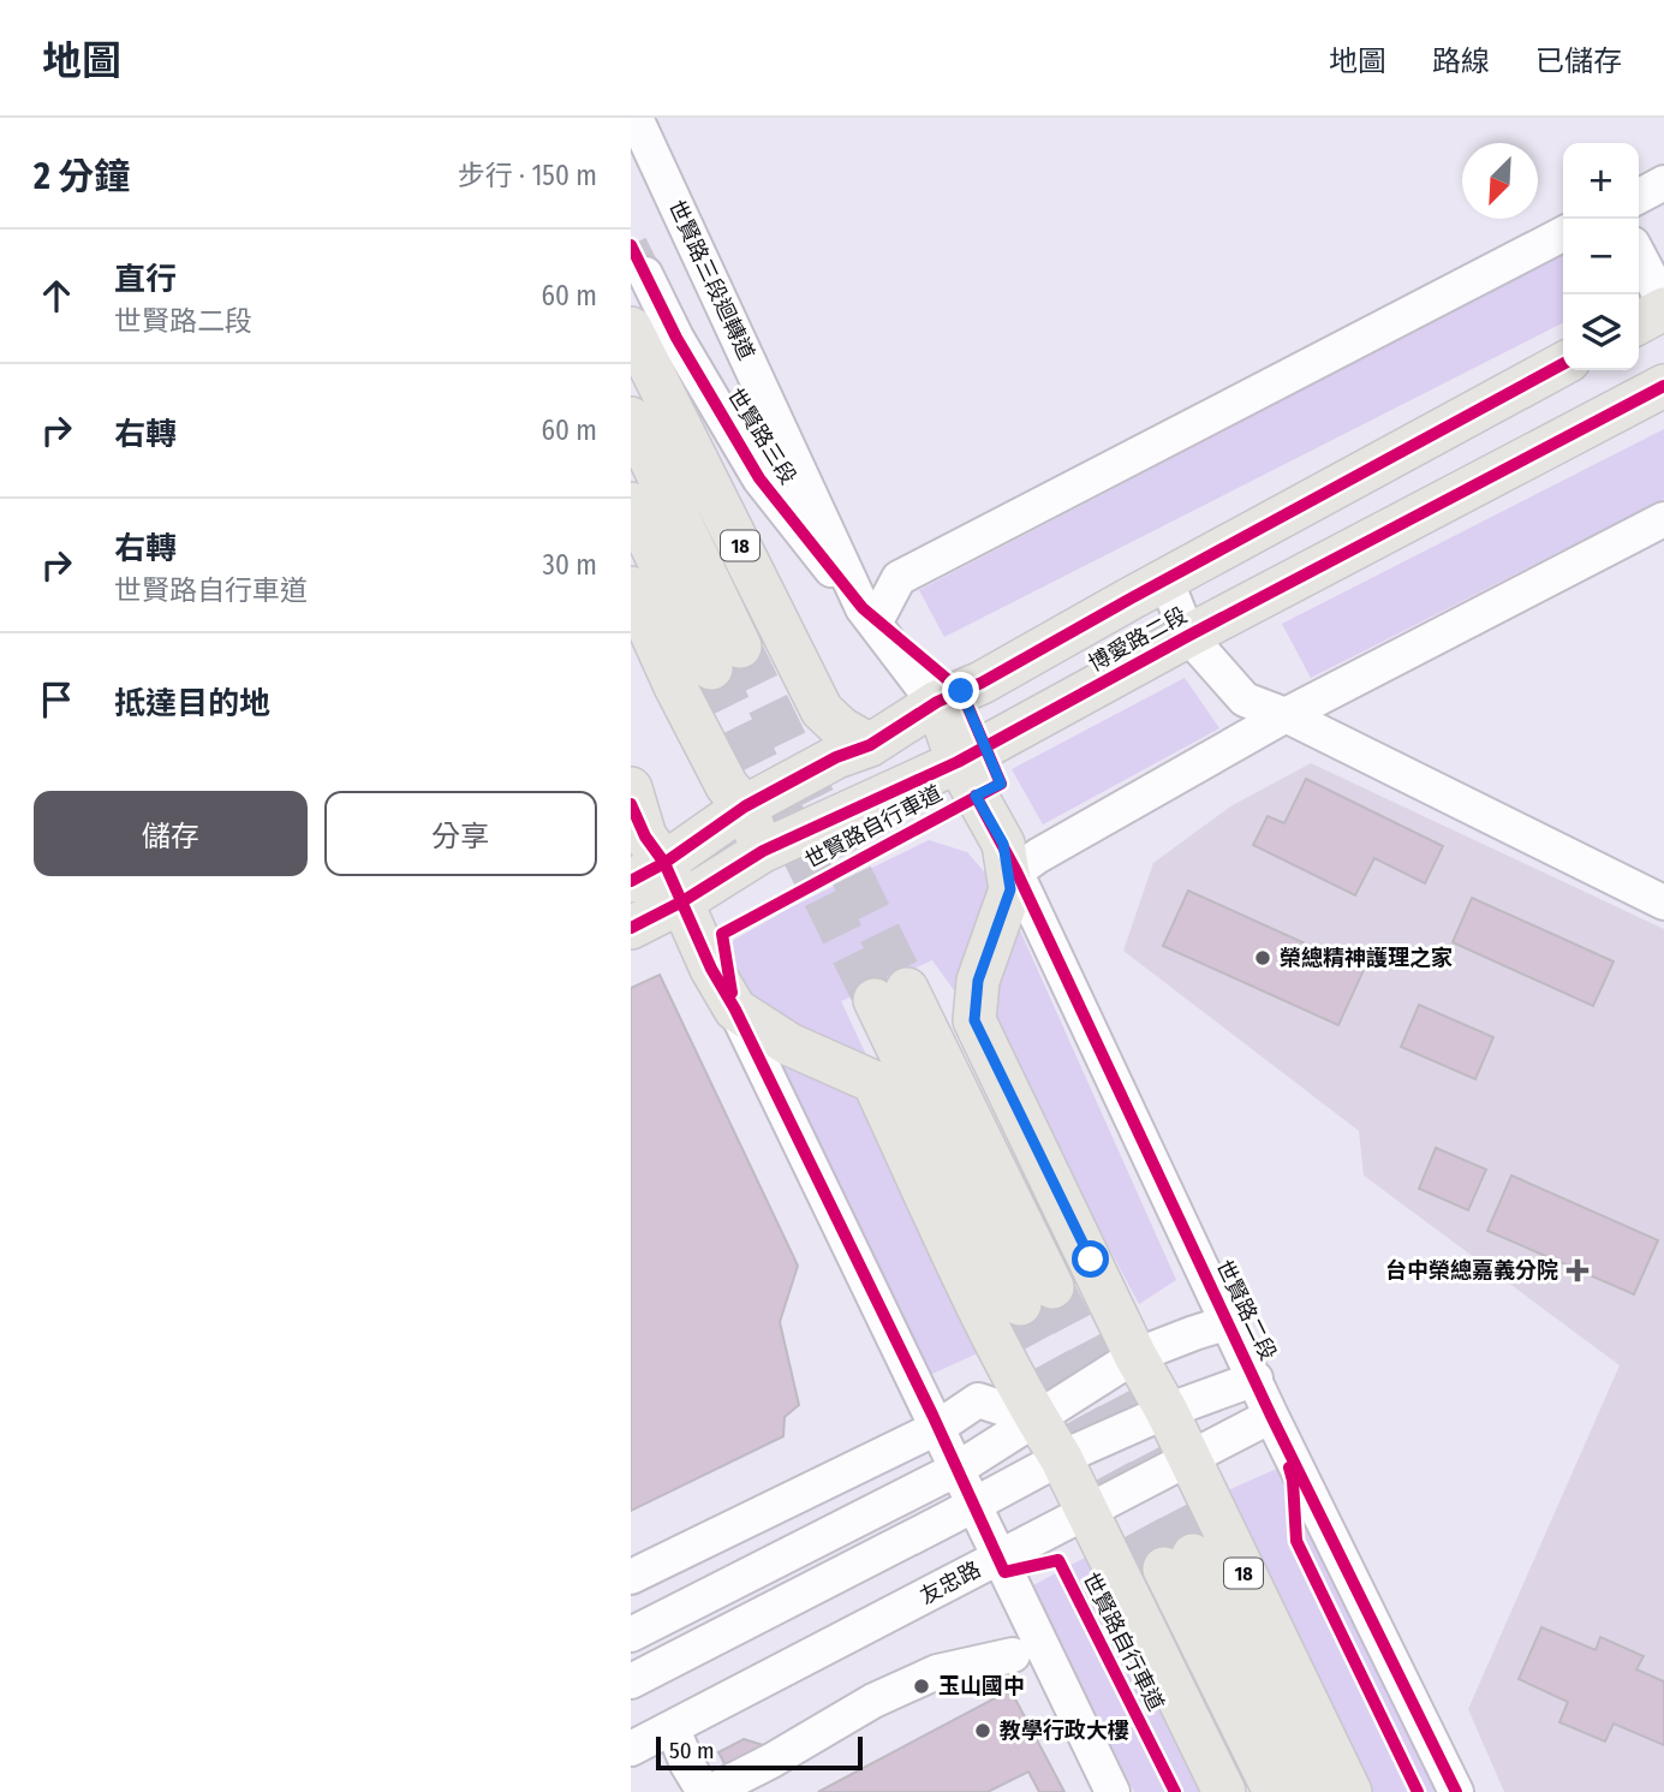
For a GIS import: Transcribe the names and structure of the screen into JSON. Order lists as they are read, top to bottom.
{
  "streets": {
    "main road": ["18", "博愛路二段"],
    "street": [
      "世賢路三段迴轉道",
      "世賢路三段",
      "世賢路二段",
      "友忠路"
    ],
    "cycle path": ["世賢路自行車道"]
  },
  "crossings": [
    ["世賢路三段迴轉道", "世賢路三段"],
    ["世賢路三段", "博愛路二段"],
    ["18", "博愛路二段"],
    ["18", "世賢路二段"],
    ["18", "友忠路"],
    ["世賢路二段", "友忠路"]
  ],
  "places": {
    "other": ["榮總精神護理之家", "玉山國中", "教學行政大樓"],
    "health": ["台中榮總嘉義分院"]
  },
  "scale_bar": "50 m",
  "north": "bottom left",
  "page": {
    "header": "地圖",
    "nav": ["地圖", "路線", "已儲存"],
    "heading": ["2 分鐘", "步行 · 150 m"],
    "map_buttons": ["+", "−"],
    "list": [
      ["直行", "世賢路二段", "60 m"],
      ["右轉", "60 m"],
      ["右轉", "世賢路自行車道", "30 m"],
      "抵達目的地"
    ],
    "buttons": ["儲存", "分享"],
    "scale": "50 m"
  }
}
